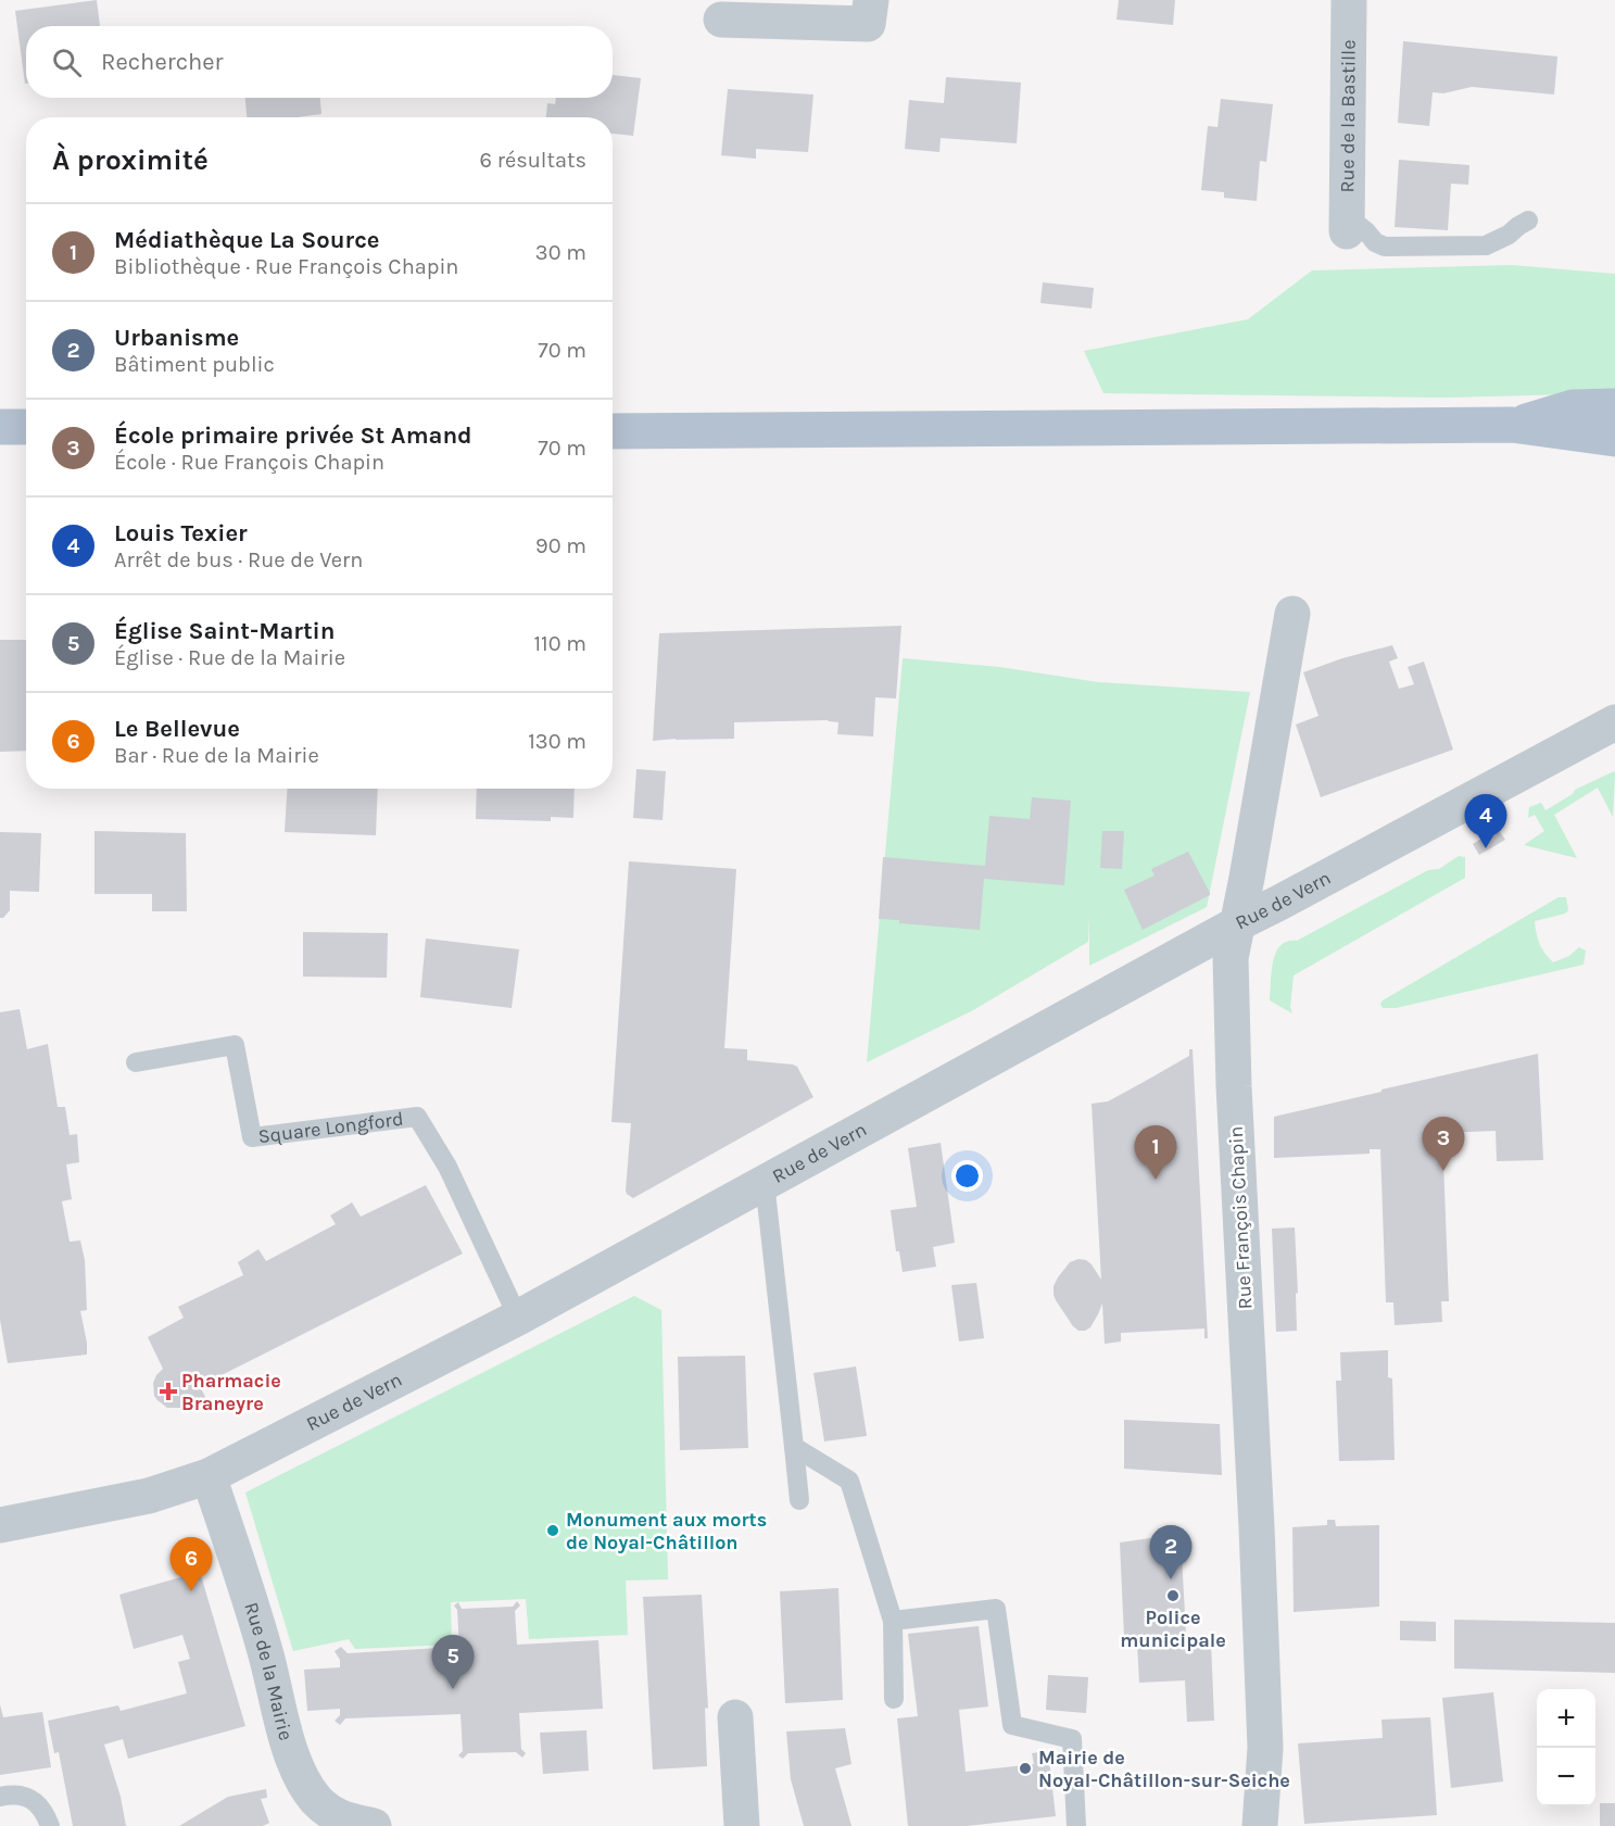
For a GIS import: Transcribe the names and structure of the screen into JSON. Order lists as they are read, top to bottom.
{
  "streets": {
    "street": [
      "Rue de la Bastille",
      "Rue de Vern",
      "Rue François Chapin",
      "Rue de la Mairie"
    ],
    "lane": ["Square Longford"]
  },
  "crossings": [
    ["Rue de Vern", "Square Longford"],
    ["Rue de Vern", "Rue François Chapin"],
    ["Rue de Vern", "Rue de la Mairie"]
  ],
  "places": {
    "health": ["Pharmacie Braneyre"],
    "other": ["Monument aux morts de Noyal-Châtillon", "Police municipale", "Mairie de Noyal-Châtillon-sur-Seiche"]
  },
  "page": {
    "search": "Rechercher",
    "heading": ["À proximité", "6 résultats"],
    "list": [
      {
        "mark": "1",
        "name": "Médiathèque La Source",
        "note": "Bibliothèque · Rue François Chapin",
        "value": "30 m"
      },
      {
        "mark": "2",
        "name": "Urbanisme",
        "note": "Bâtiment public",
        "value": "70 m"
      },
      {
        "mark": "3",
        "name": "École primaire privée St Amand",
        "note": "École · Rue François Chapin",
        "value": "70 m"
      },
      {
        "mark": "4",
        "name": "Louis Texier",
        "note": "Arrêt de bus · Rue de Vern",
        "value": "90 m"
      },
      {
        "mark": "5",
        "name": "Église Saint-Martin",
        "note": "Église · Rue de la Mairie",
        "value": "110 m"
      },
      {
        "mark": "6",
        "name": "Le Bellevue",
        "note": "Bar · Rue de la Mairie",
        "value": "130 m"
      }
    ],
    "pins": [
      "4",
      "3",
      "1",
      "2",
      "6",
      "5"
    ],
    "map_buttons": ["+", "−"]
  }
}
